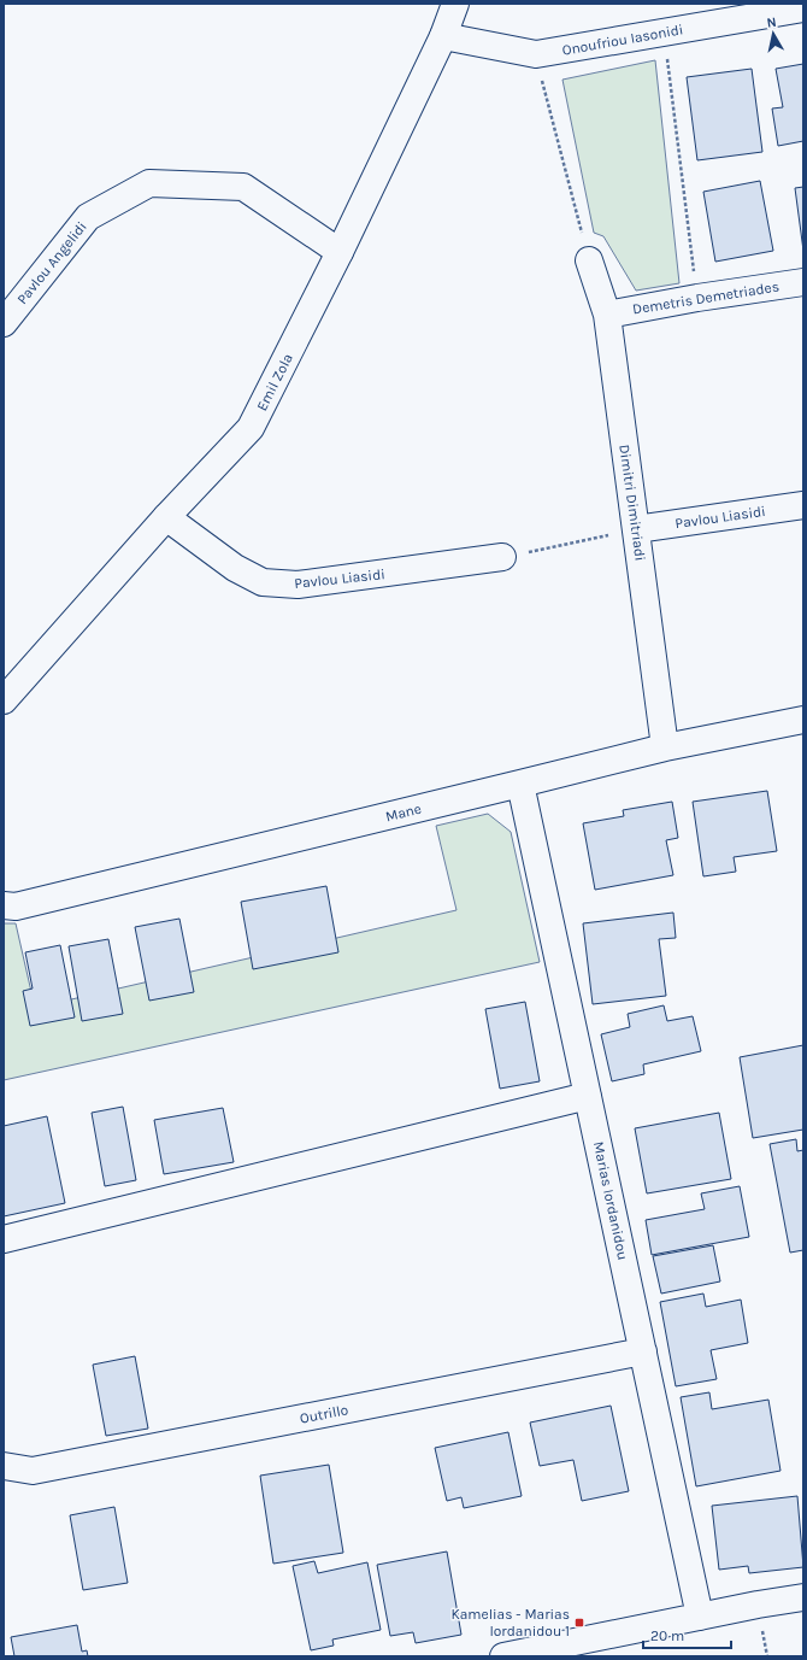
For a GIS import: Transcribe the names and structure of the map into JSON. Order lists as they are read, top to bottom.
{
  "streets": {
    "street": [
      "Onoufriou Iasonidi",
      "Pavlou Angelidi",
      "Demetris Demetriades",
      "Emil Zola",
      "Dimitri Dimitriadi",
      "Pavlou Liasidi",
      "Mane",
      "Marias Iordanidou",
      "Outrillo"
    ]
  },
  "crossings": [
    ["Onoufriou Iasonidi", "Emil Zola"],
    ["Pavlou Angelidi", "Emil Zola"],
    ["Demetris Demetriades", "Dimitri Dimitriadi"],
    ["Emil Zola", "Pavlou Liasidi"],
    ["Dimitri Dimitriadi", "Pavlou Liasidi"],
    ["Dimitri Dimitriadi", "Mane"],
    ["Mane", "Marias Iordanidou"],
    ["Marias Iordanidou", "Outrillo"]
  ],
  "places": {
    "transit": ["Kamelias - Marias Iordanidou 1"]
  },
  "scale_bar": "20 m",
  "north": "top"
}
